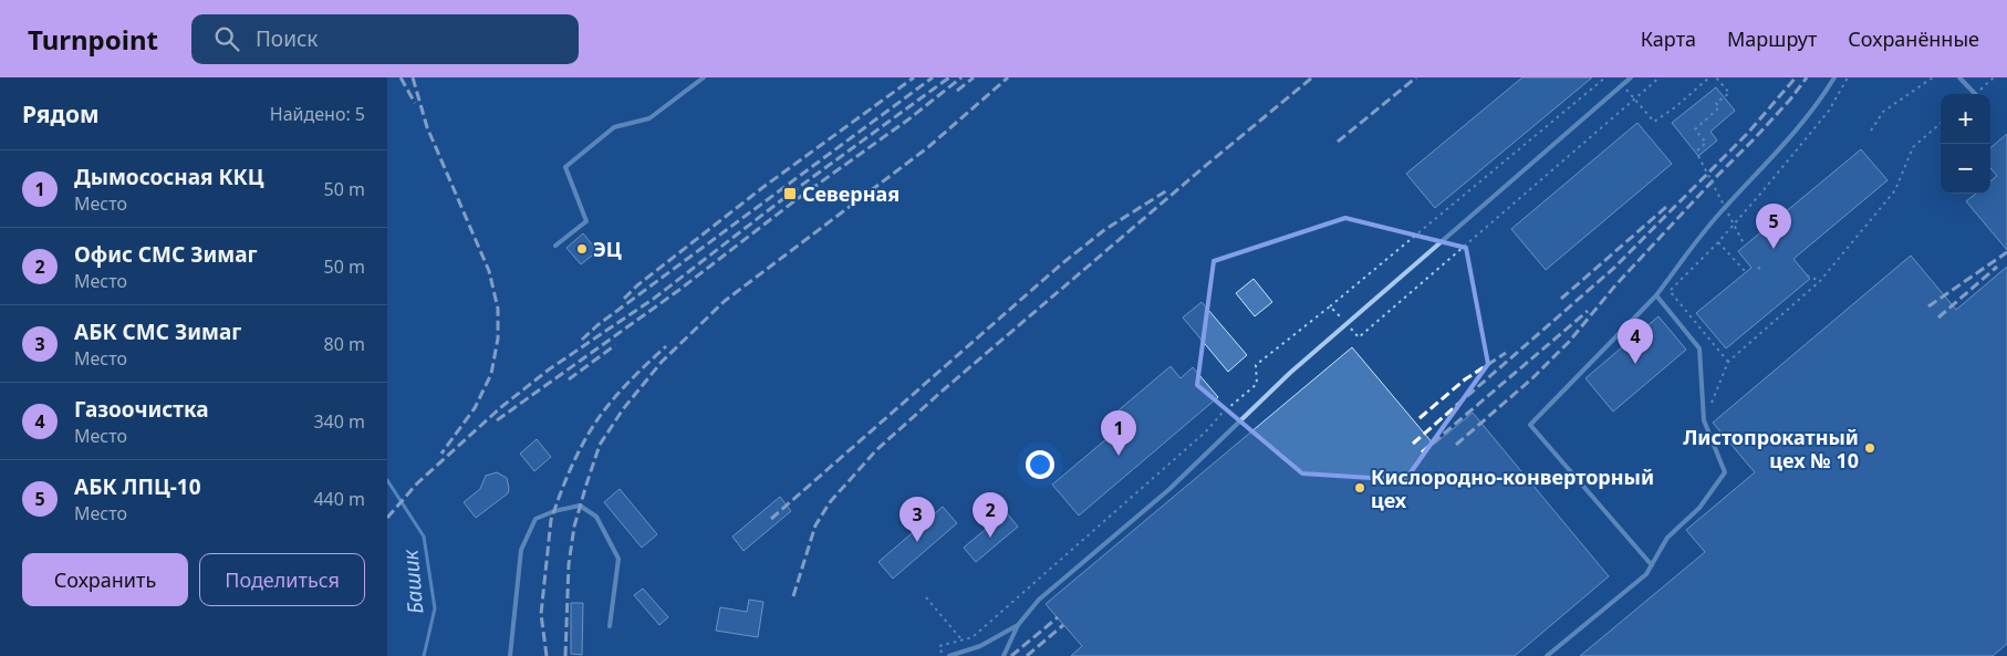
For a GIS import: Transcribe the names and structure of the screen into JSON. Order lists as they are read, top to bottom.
{
  "water": ["Башик"],
  "places": {
    "transit": ["Северная"],
    "other": ["ЭЦ", "Листопрокатный цех № 10", "Кислородно-конверторный цех"]
  },
  "page": {
    "header": "Turnpoint",
    "search": "Поиск",
    "nav": ["Карта", "Маршрут", "Сохранённые"],
    "heading": ["Рядом", "Найдено: 5"],
    "map_buttons": ["+", "−"],
    "list": [
      {
        "mark": "1",
        "name": "Дымососная ККЦ",
        "note": "Место",
        "value": "50 m"
      },
      {
        "mark": "2",
        "name": "Офис СМС Зимаг",
        "note": "Место",
        "value": "50 m"
      },
      {
        "mark": "3",
        "name": "АБК СМС Зимаг",
        "note": "Место",
        "value": "80 m"
      },
      {
        "mark": "4",
        "name": "Газоочистка",
        "note": "Место",
        "value": "340 m"
      },
      {
        "mark": "5",
        "name": "АБК ЛПЦ-10",
        "note": "Место",
        "value": "440 m"
      }
    ],
    "pins": [
      "5",
      "4",
      "1",
      "2",
      "3"
    ],
    "buttons": ["Сохранить", "Поделиться"]
  }
}
